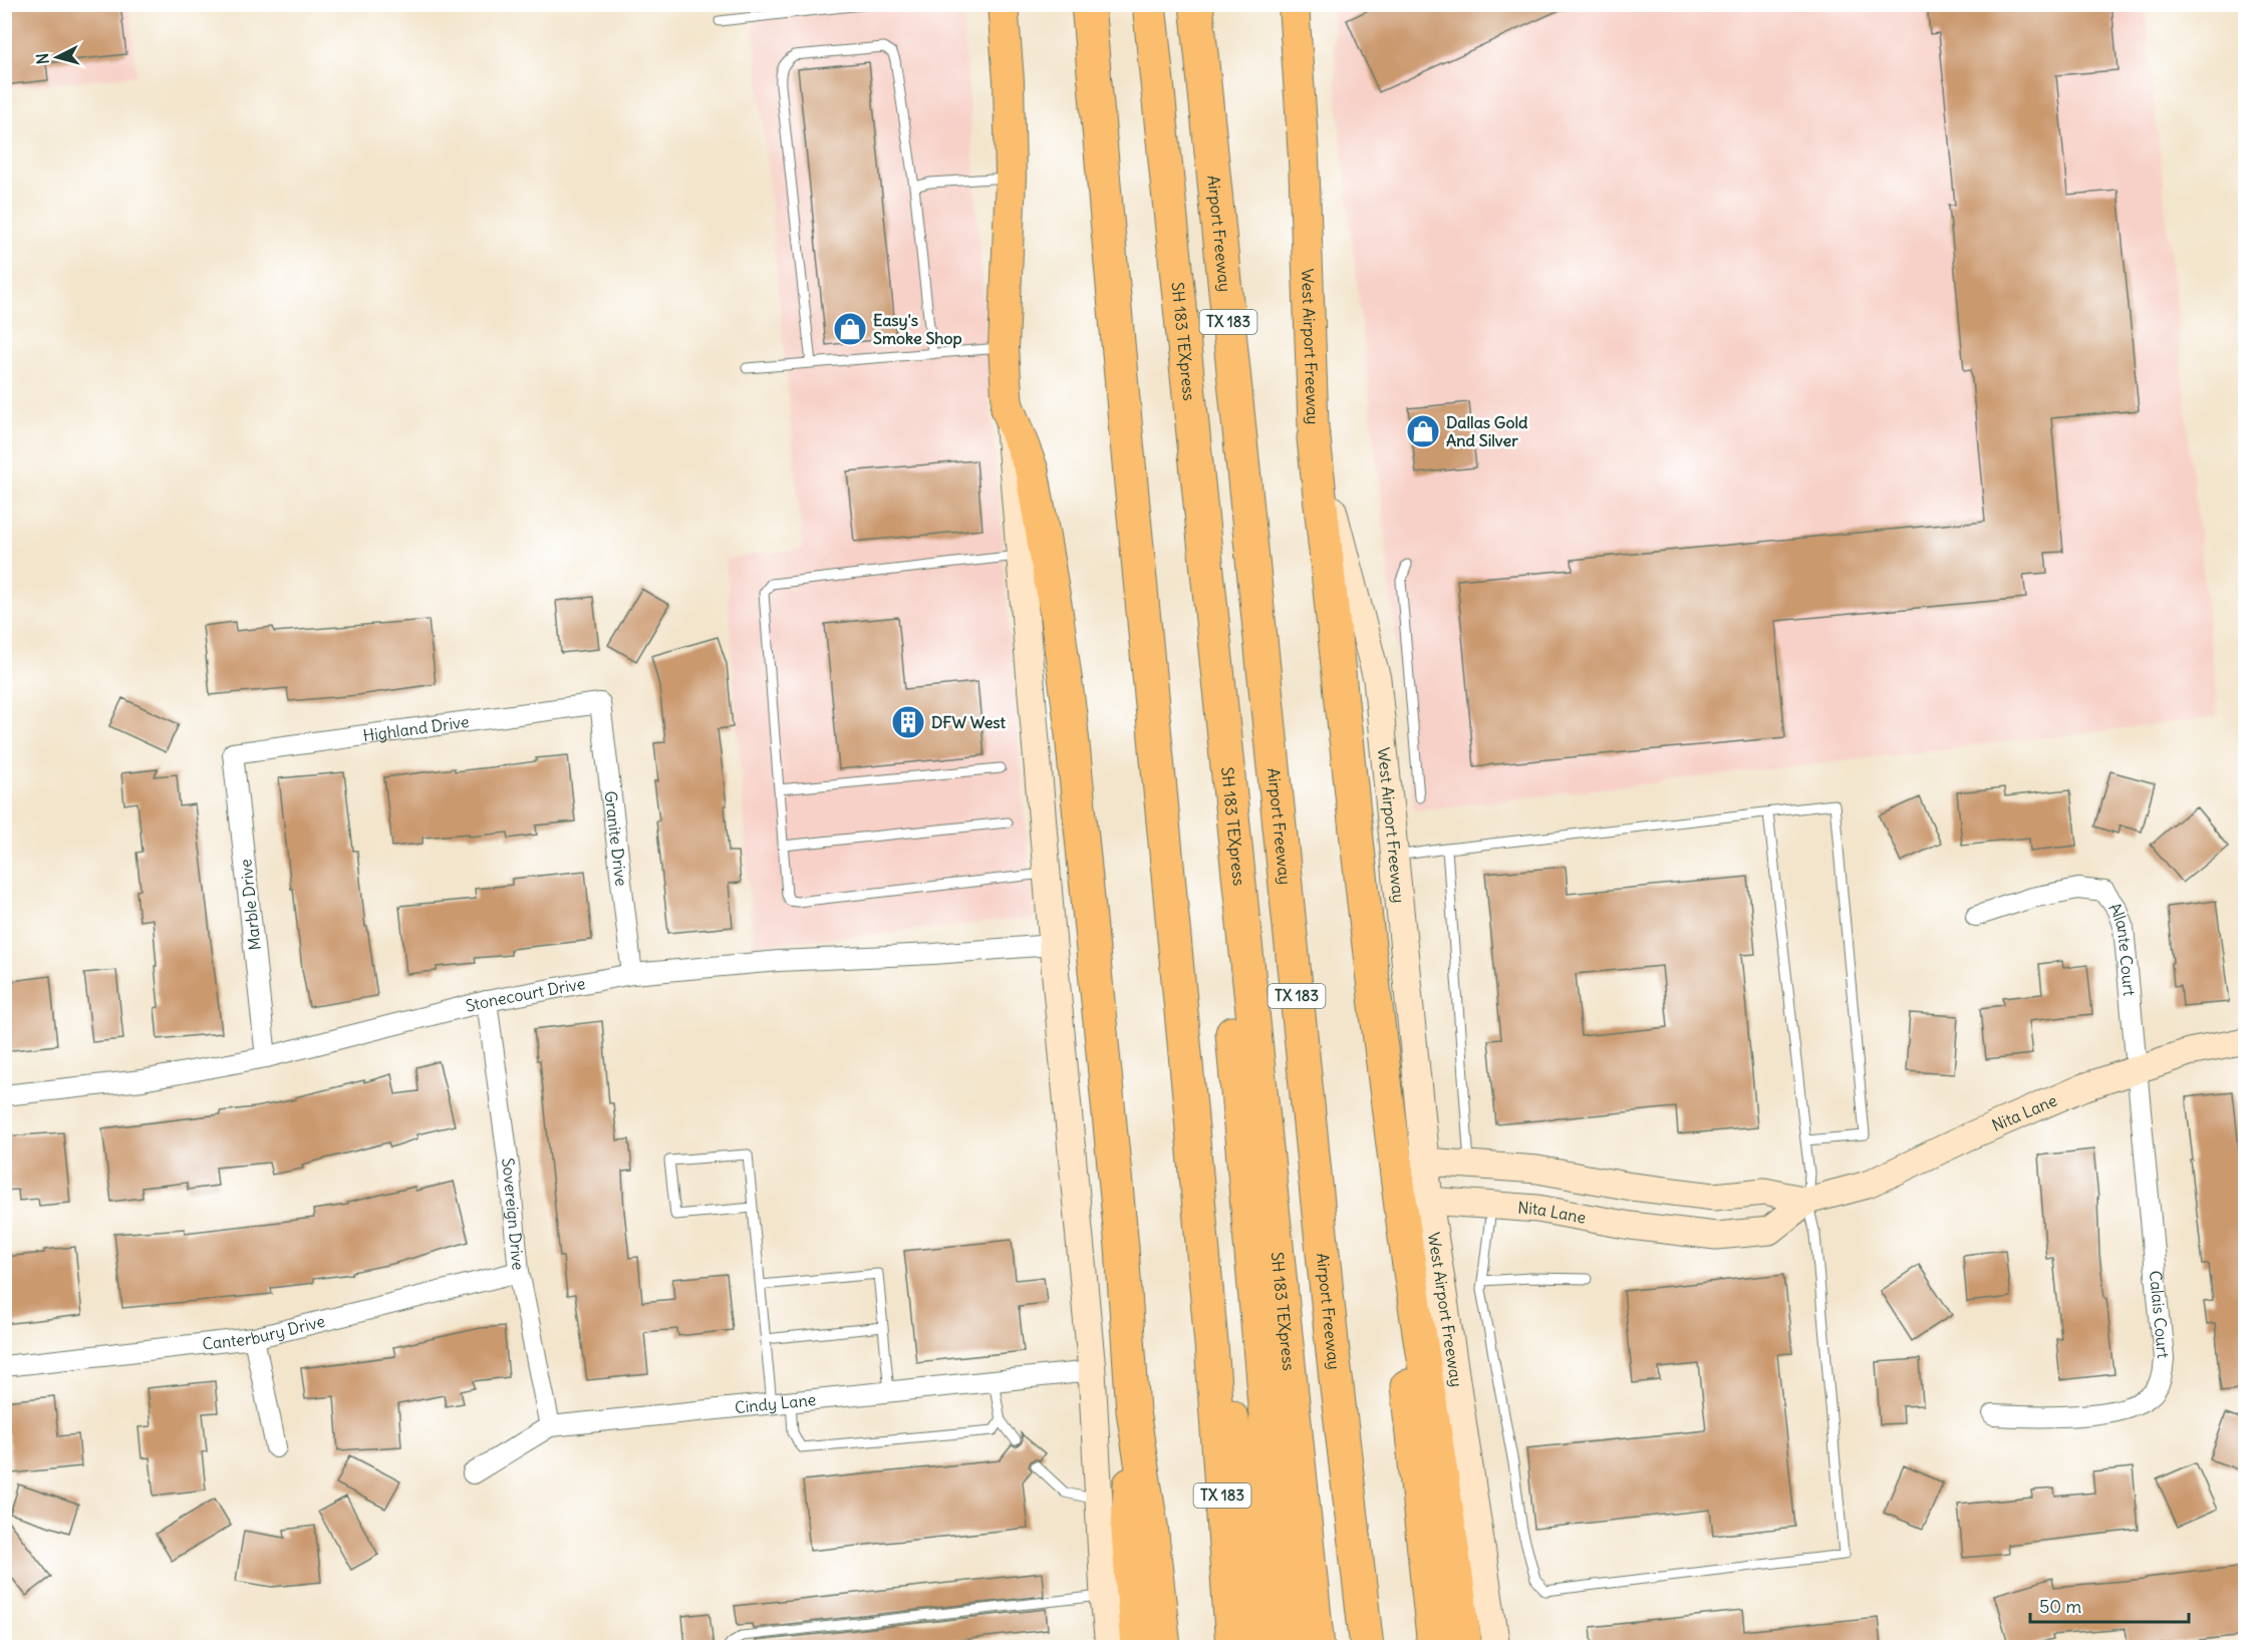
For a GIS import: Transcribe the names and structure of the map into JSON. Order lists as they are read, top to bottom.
{
  "streets": {
    "highway": ["Airport Freeway", "TX 183", "SH 183 TEXpress"],
    "main road": ["West Airport Freeway", "Nita Lane"],
    "street": [
      "Highland Drive",
      "Granite Drive",
      "Marble Drive",
      "Allante Court",
      "Stonecourt Drive",
      "Sovereign Drive",
      "Calais Court",
      "Canterbury Drive",
      "Cindy Lane"
    ]
  },
  "crossings": [
    ["West Airport Freeway", "Nita Lane"],
    ["Highland Drive", "Granite Drive"],
    ["Highland Drive", "Marble Drive"],
    ["Granite Drive", "Stonecourt Drive"],
    ["Marble Drive", "Stonecourt Drive"],
    ["Allante Court", "Nita Lane"],
    ["Allante Court", "Calais Court"],
    ["Stonecourt Drive", "Sovereign Drive"],
    ["Nita Lane", "Calais Court"],
    ["Sovereign Drive", "Canterbury Drive"],
    ["Sovereign Drive", "Cindy Lane"]
  ],
  "places": {
    "shop": ["Easy's Smoke Shop", "Dallas Gold And Silver"],
    "building": ["DFW West"]
  },
  "scale_bar": "50 m",
  "north": "left"
}
